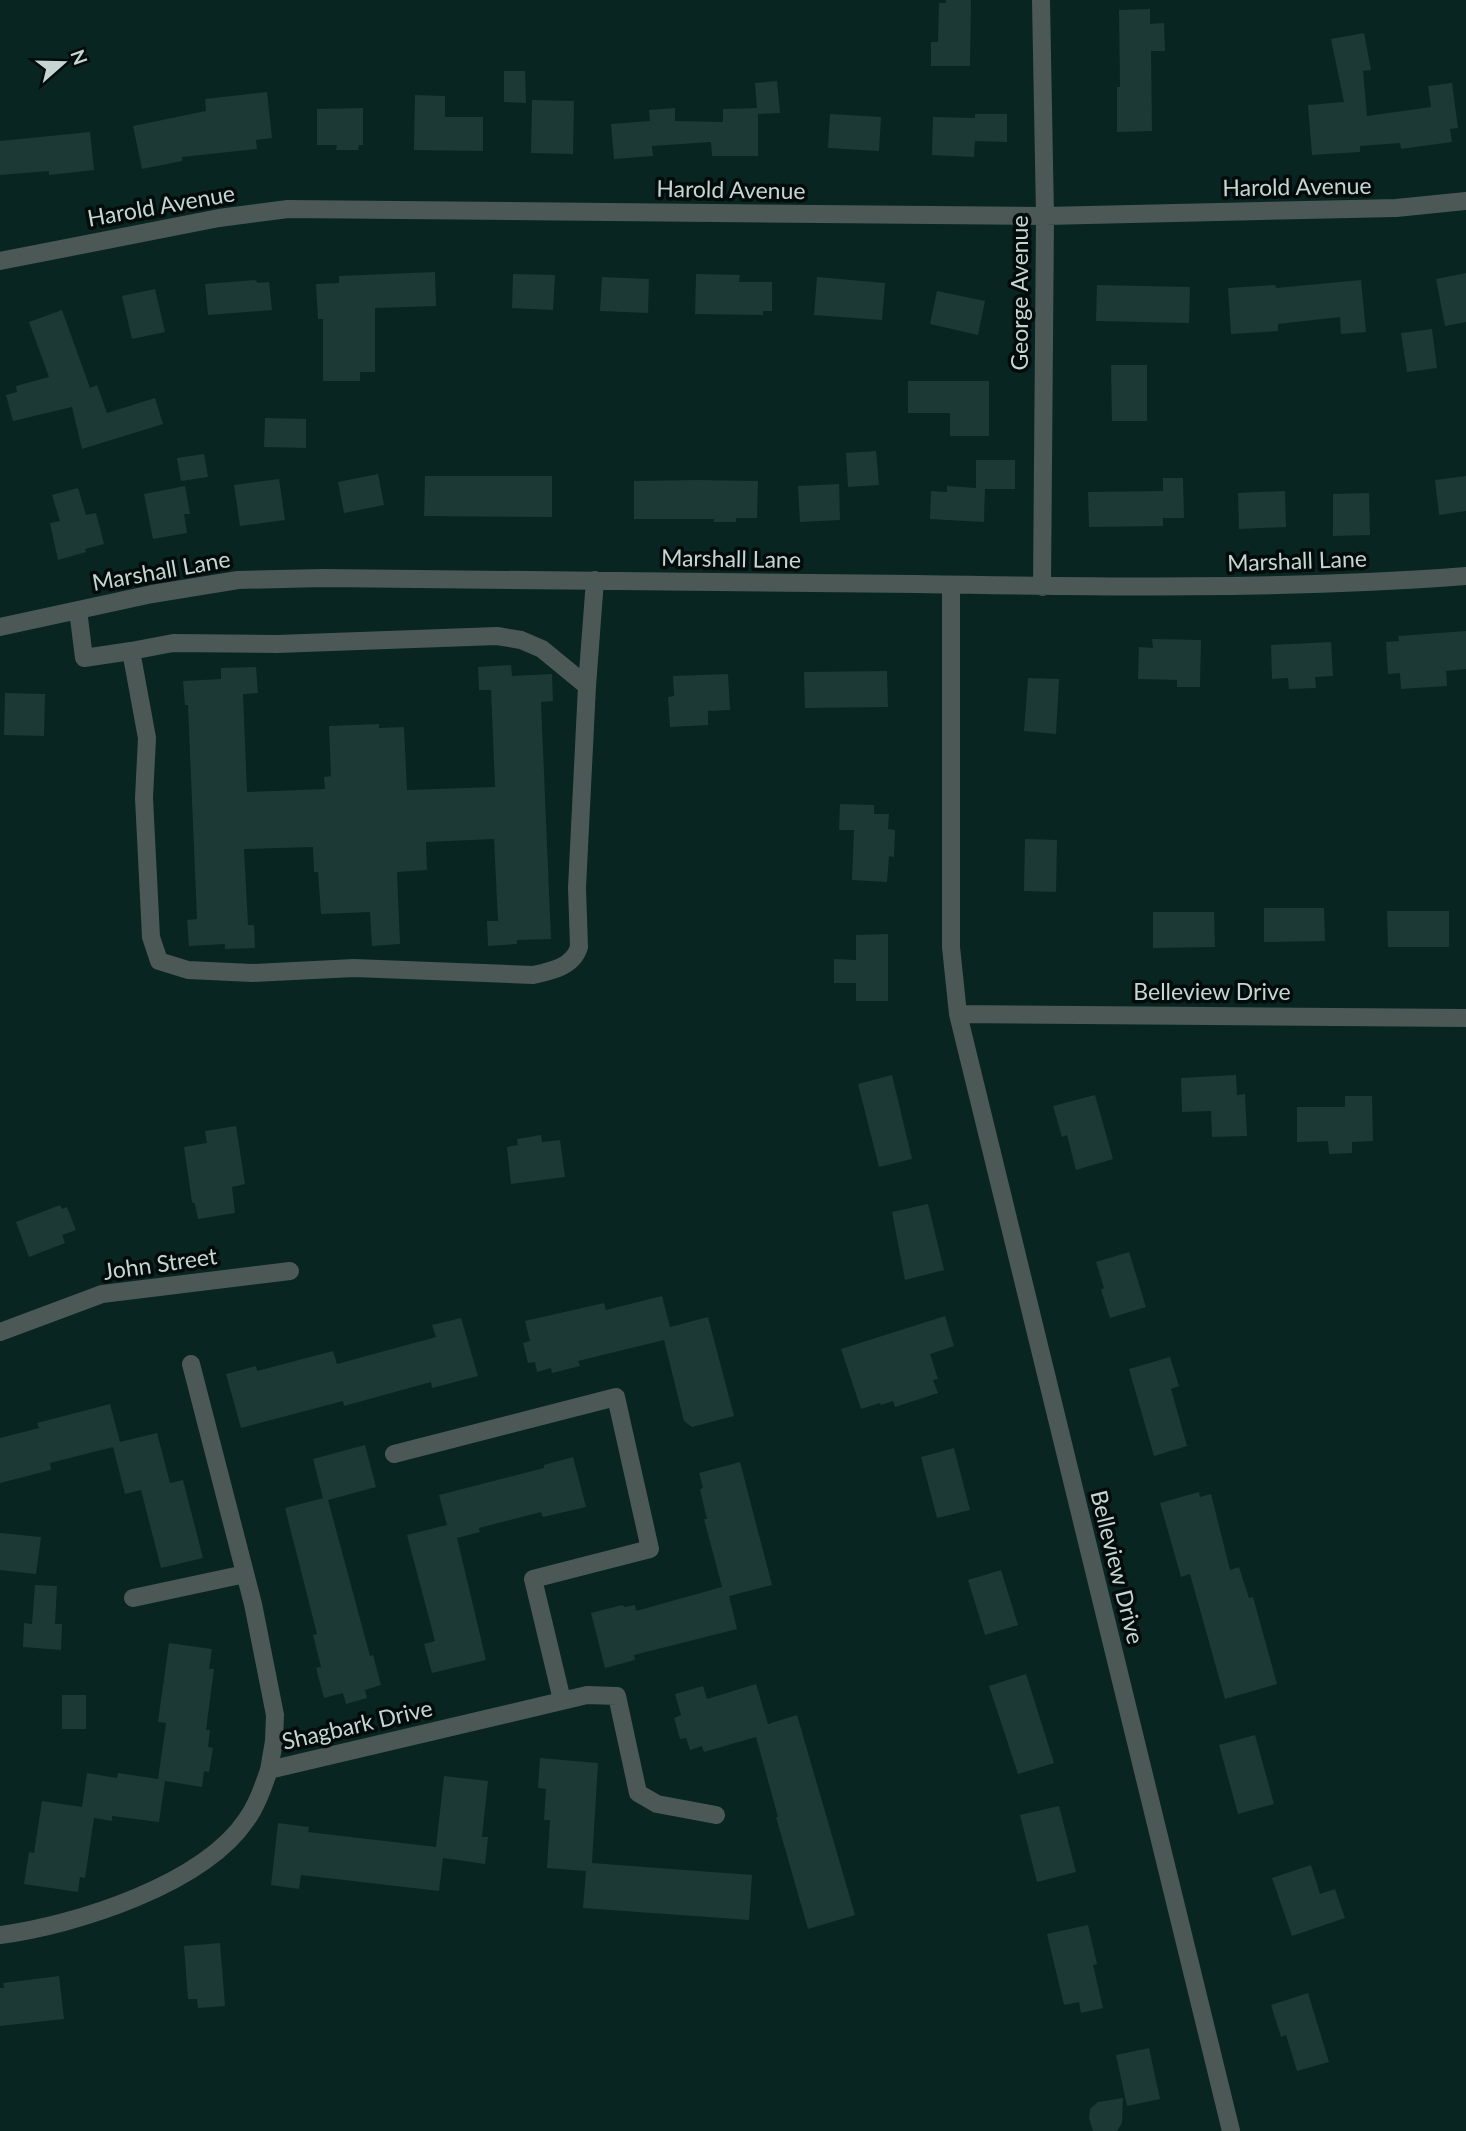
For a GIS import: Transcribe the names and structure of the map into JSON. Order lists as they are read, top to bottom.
{
  "streets": {
    "street": [
      "Harold Avenue",
      "George Avenue",
      "Marshall Lane",
      "Belleview Drive",
      "John Street",
      "Shagbark Drive"
    ]
  },
  "crossings": [
    ["Harold Avenue", "George Avenue"],
    ["George Avenue", "Marshall Lane"],
    ["Marshall Lane", "Belleview Drive"]
  ],
  "north": "right"
}
